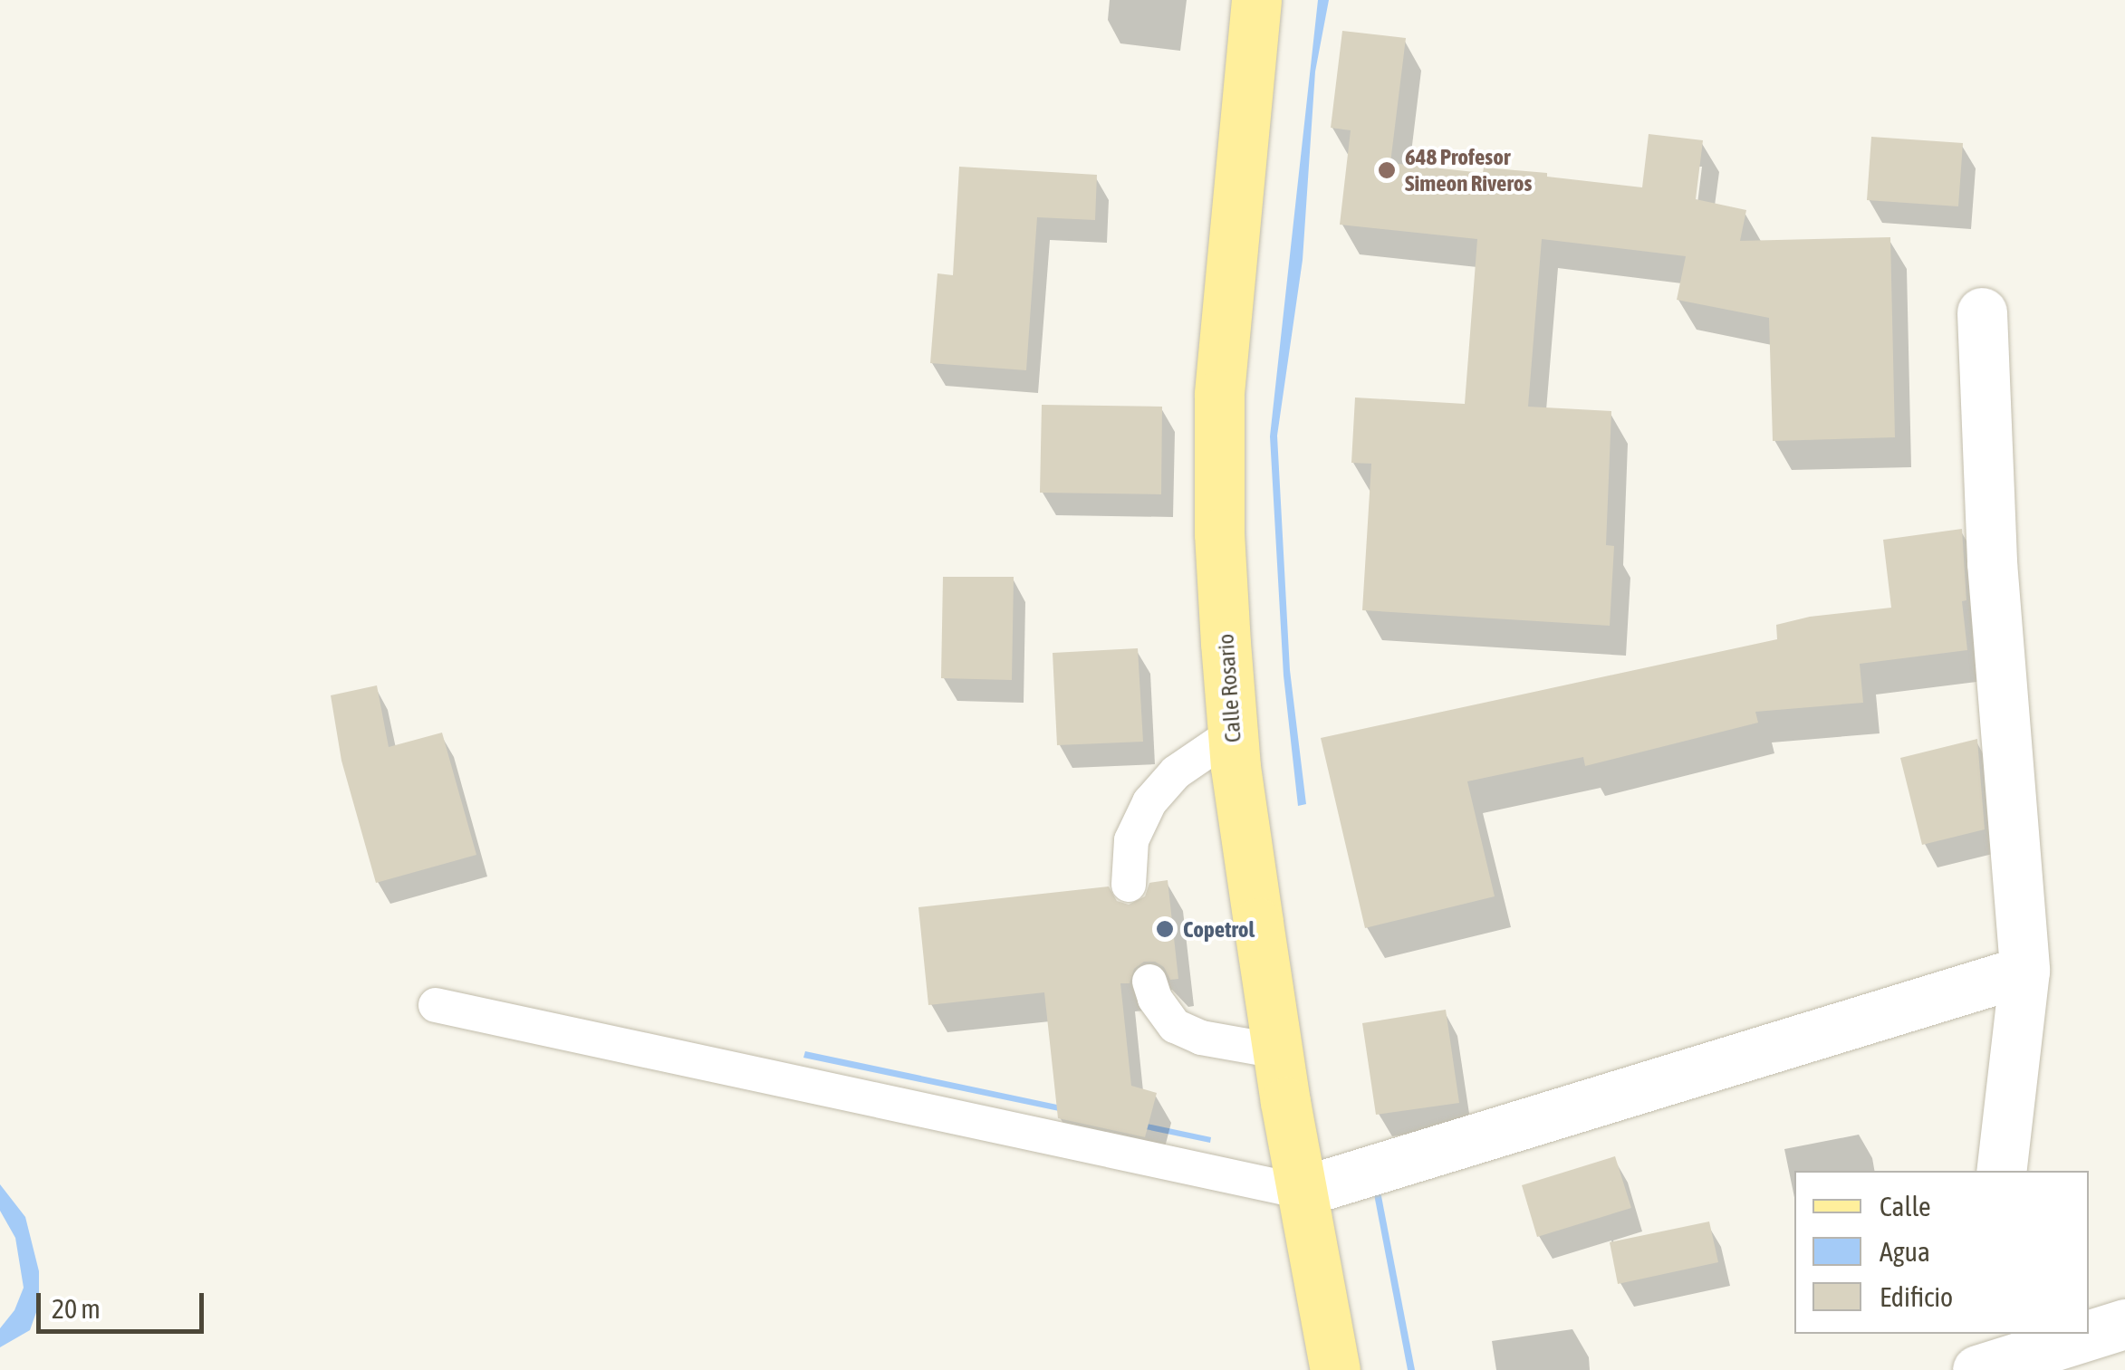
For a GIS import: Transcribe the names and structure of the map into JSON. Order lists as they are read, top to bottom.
{
  "streets": {
    "main road": ["Calle Rosario"]
  },
  "places": ["648 Profesor Simeon Riveros", "Copetrol"],
  "legend": ["Calle", "Agua", "Edificio"],
  "scale_bar": "20 m"
}
